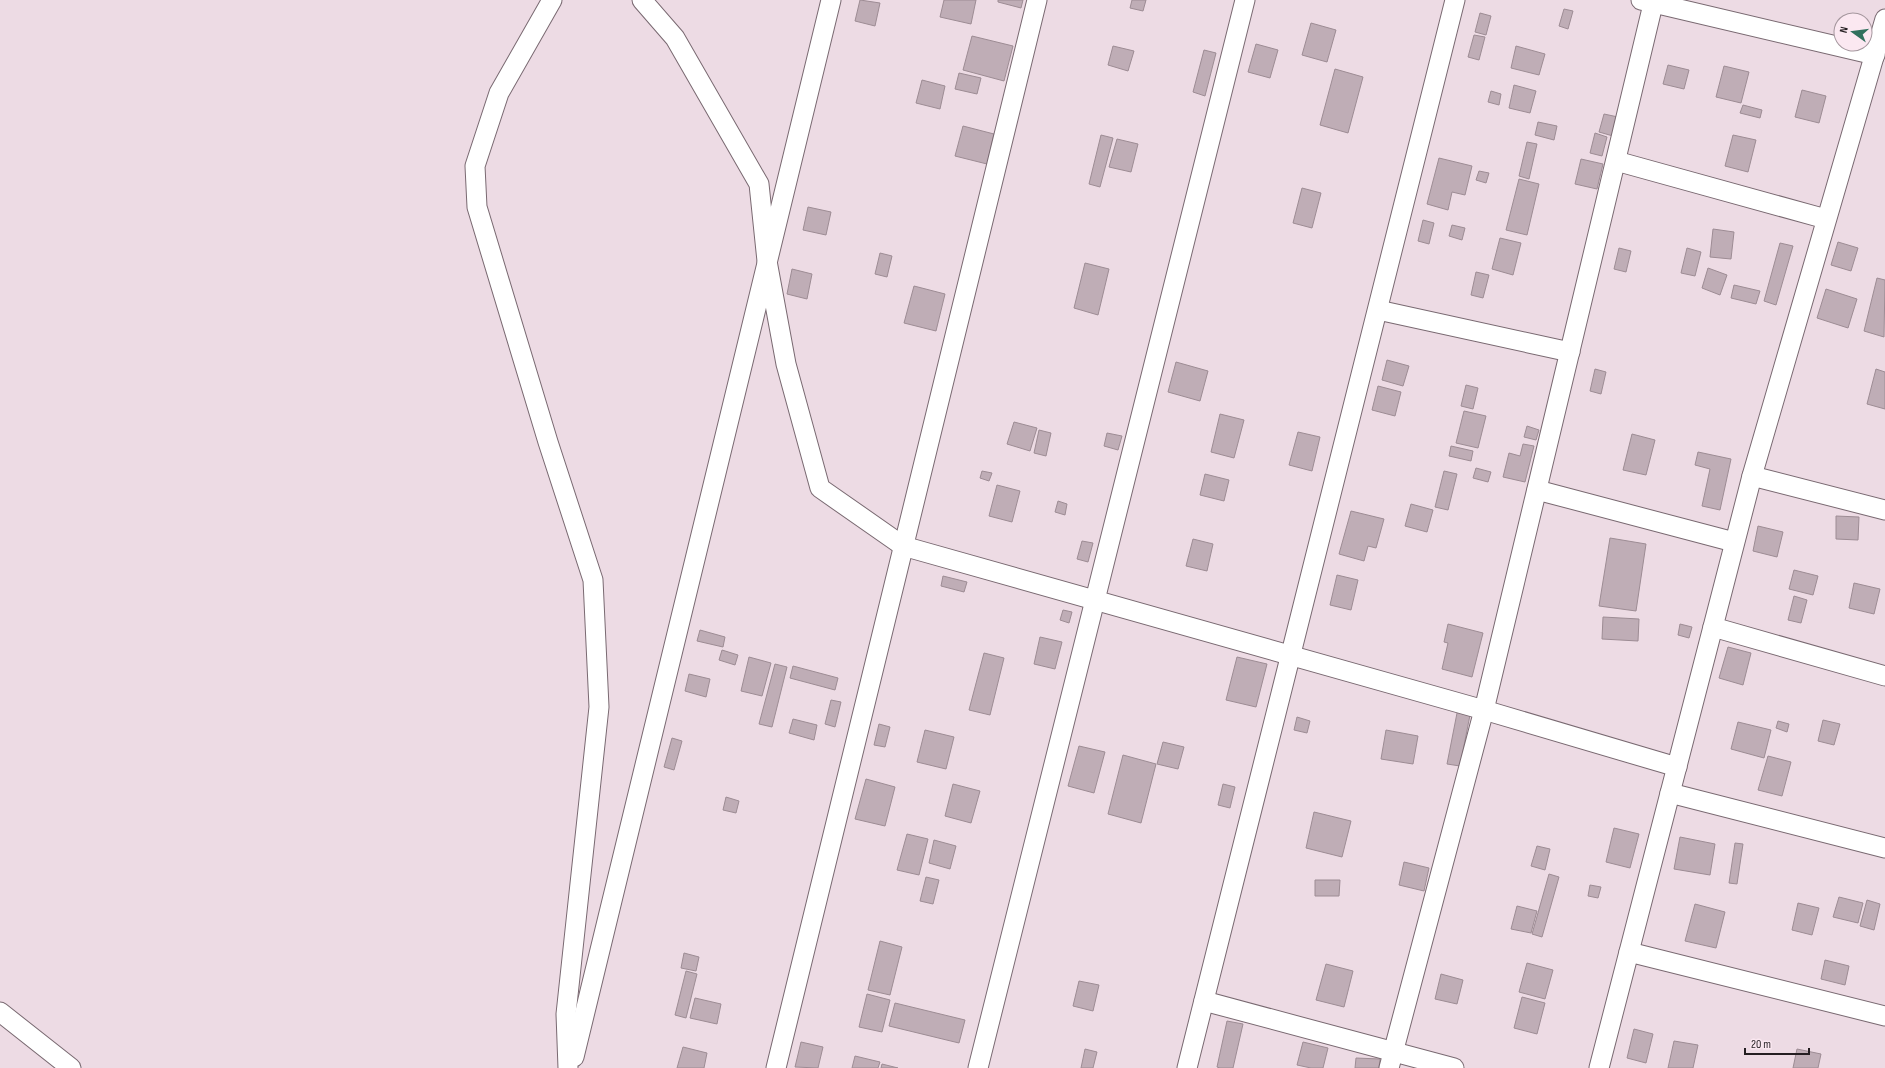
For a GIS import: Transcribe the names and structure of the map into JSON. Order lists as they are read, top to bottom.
{
  "scale_bar": "20 m",
  "north": "left"
}
